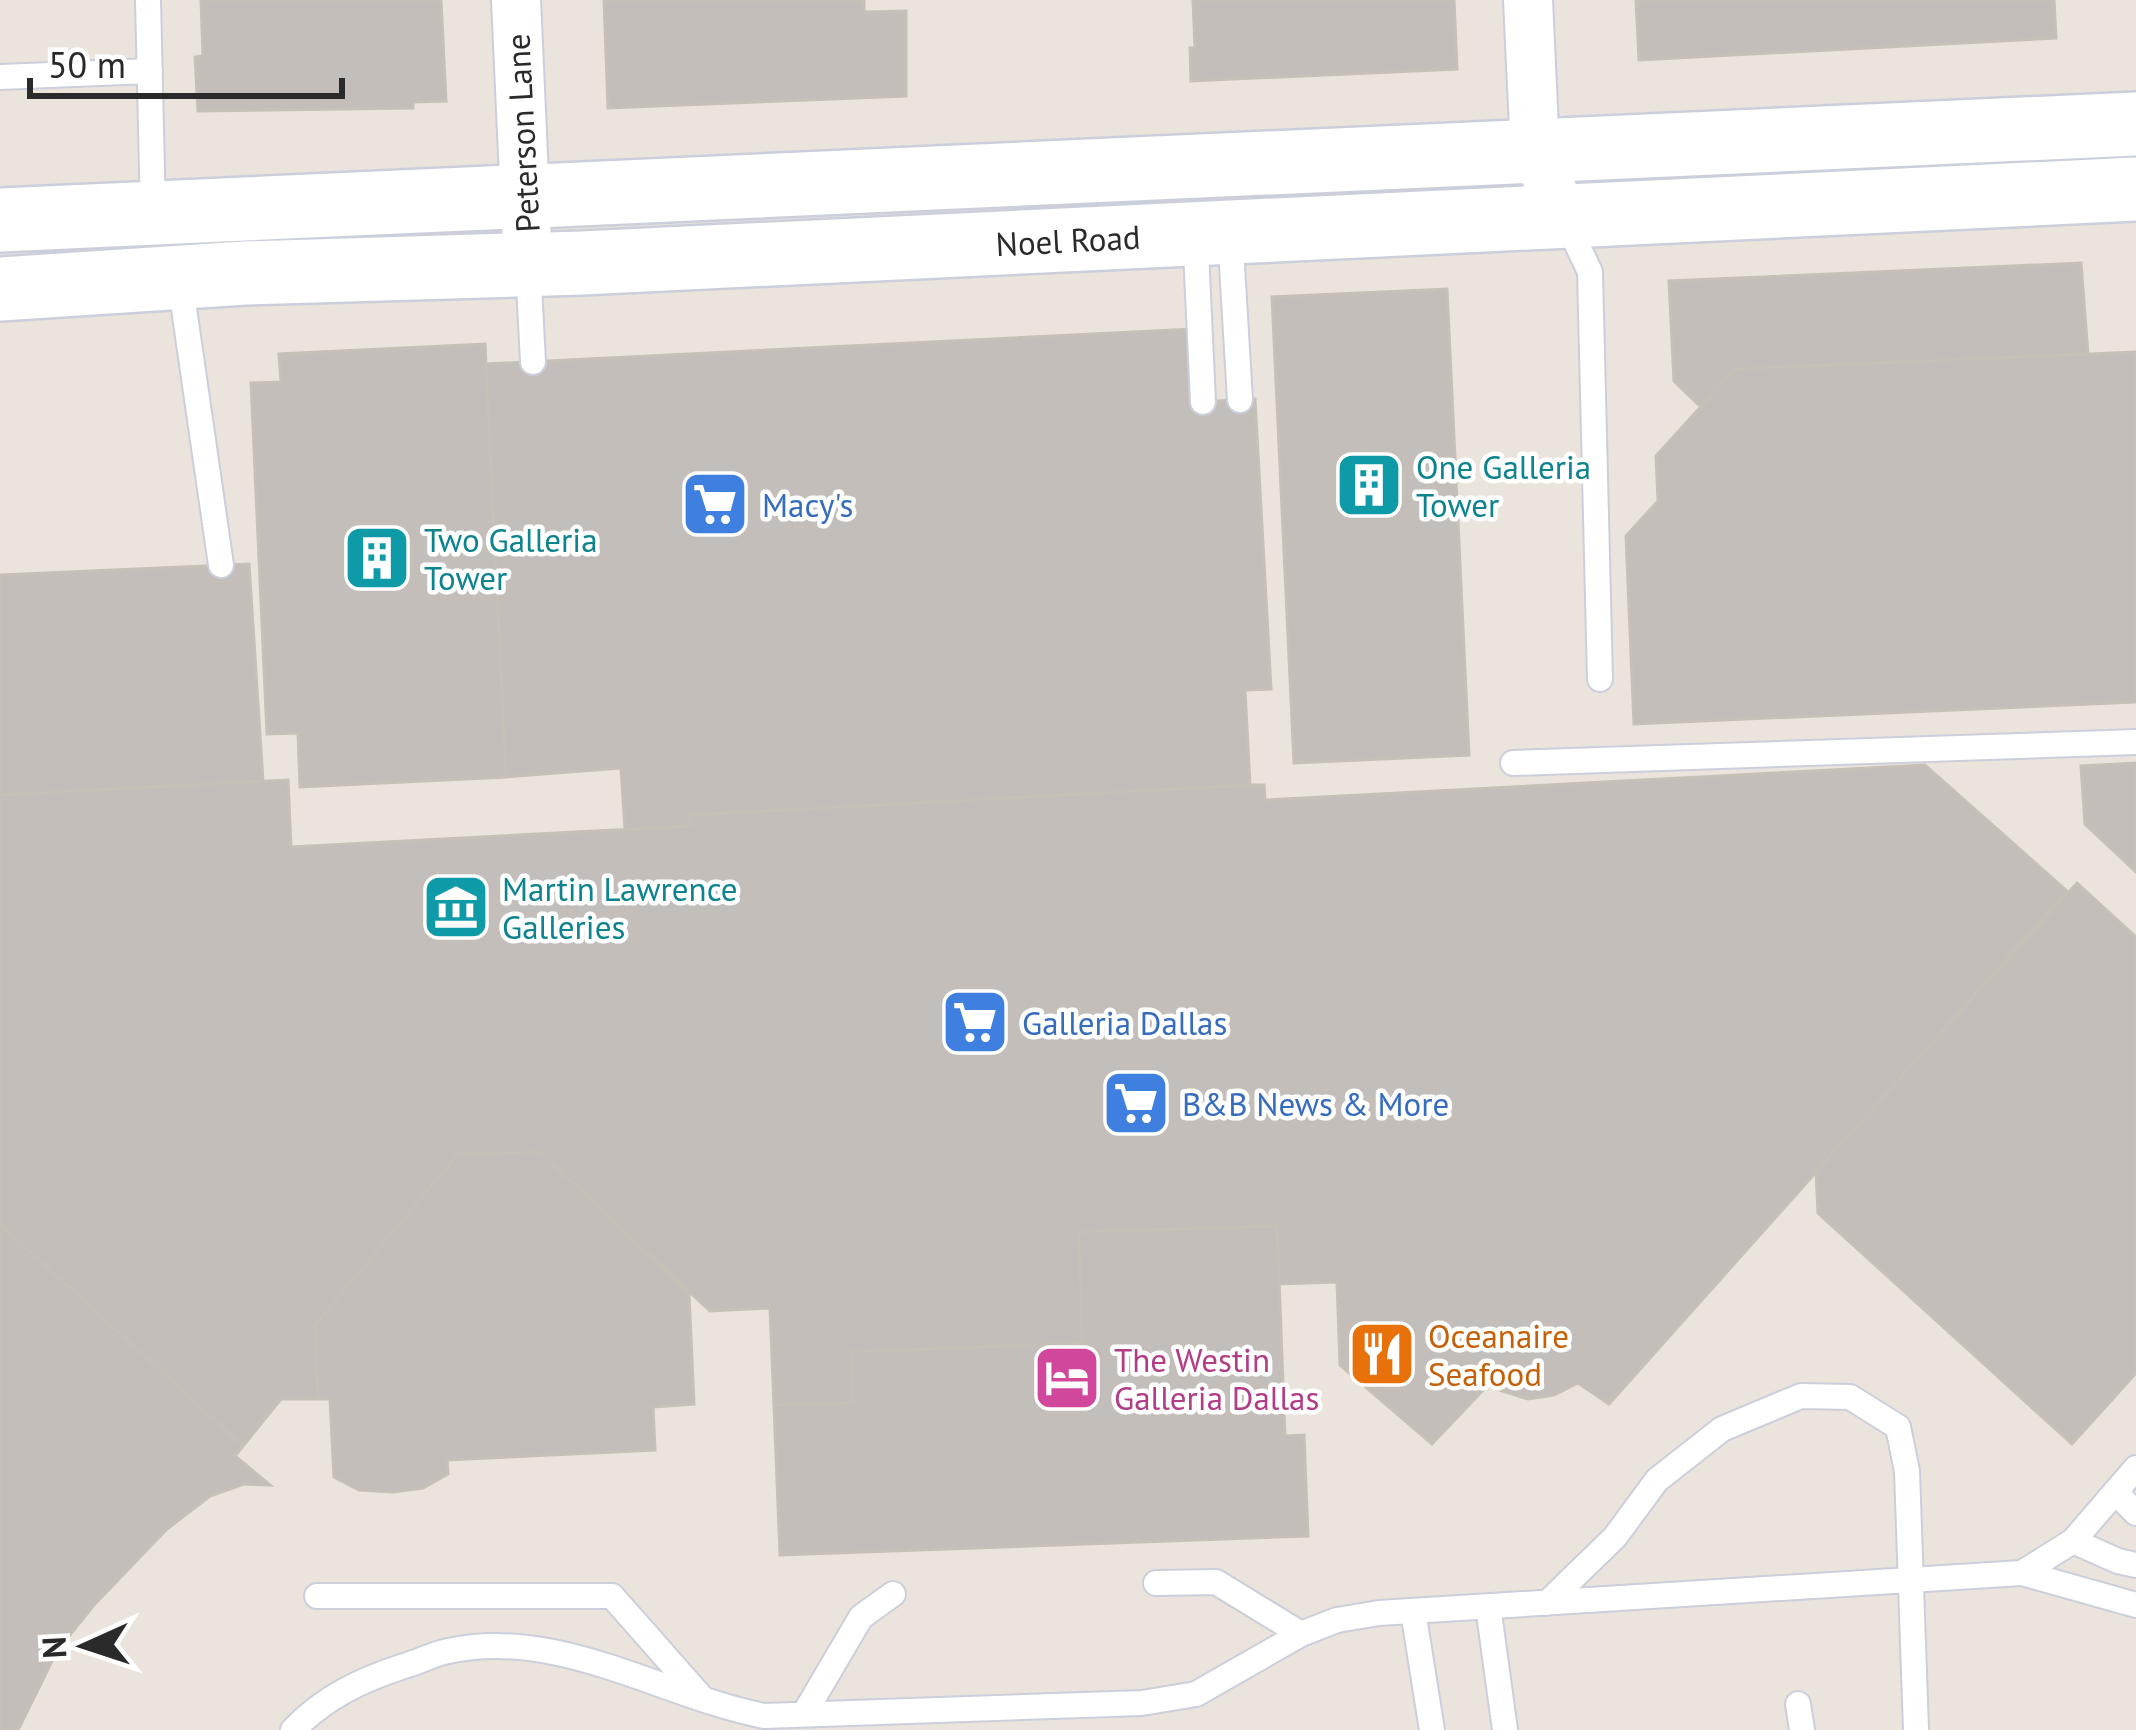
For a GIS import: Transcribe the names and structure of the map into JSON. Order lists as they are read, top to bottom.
{
  "streets": {
    "street": ["Peterson Lane", "Noel Road"]
  },
  "crossings": [
    ["Peterson Lane", "Noel Road"]
  ],
  "places": {
    "building": ["One Galleria Tower", "Two Galleria Tower"],
    "supermarket": ["Macy's", "Galleria Dallas", "B&B News & More"],
    "museum": ["Martin Lawrence Galleries"],
    "restaurant": ["Oceanaire Seafood"],
    "hotel": ["The Westin Galleria Dallas"]
  },
  "scale_bar": "50 m",
  "north": "left"
}
